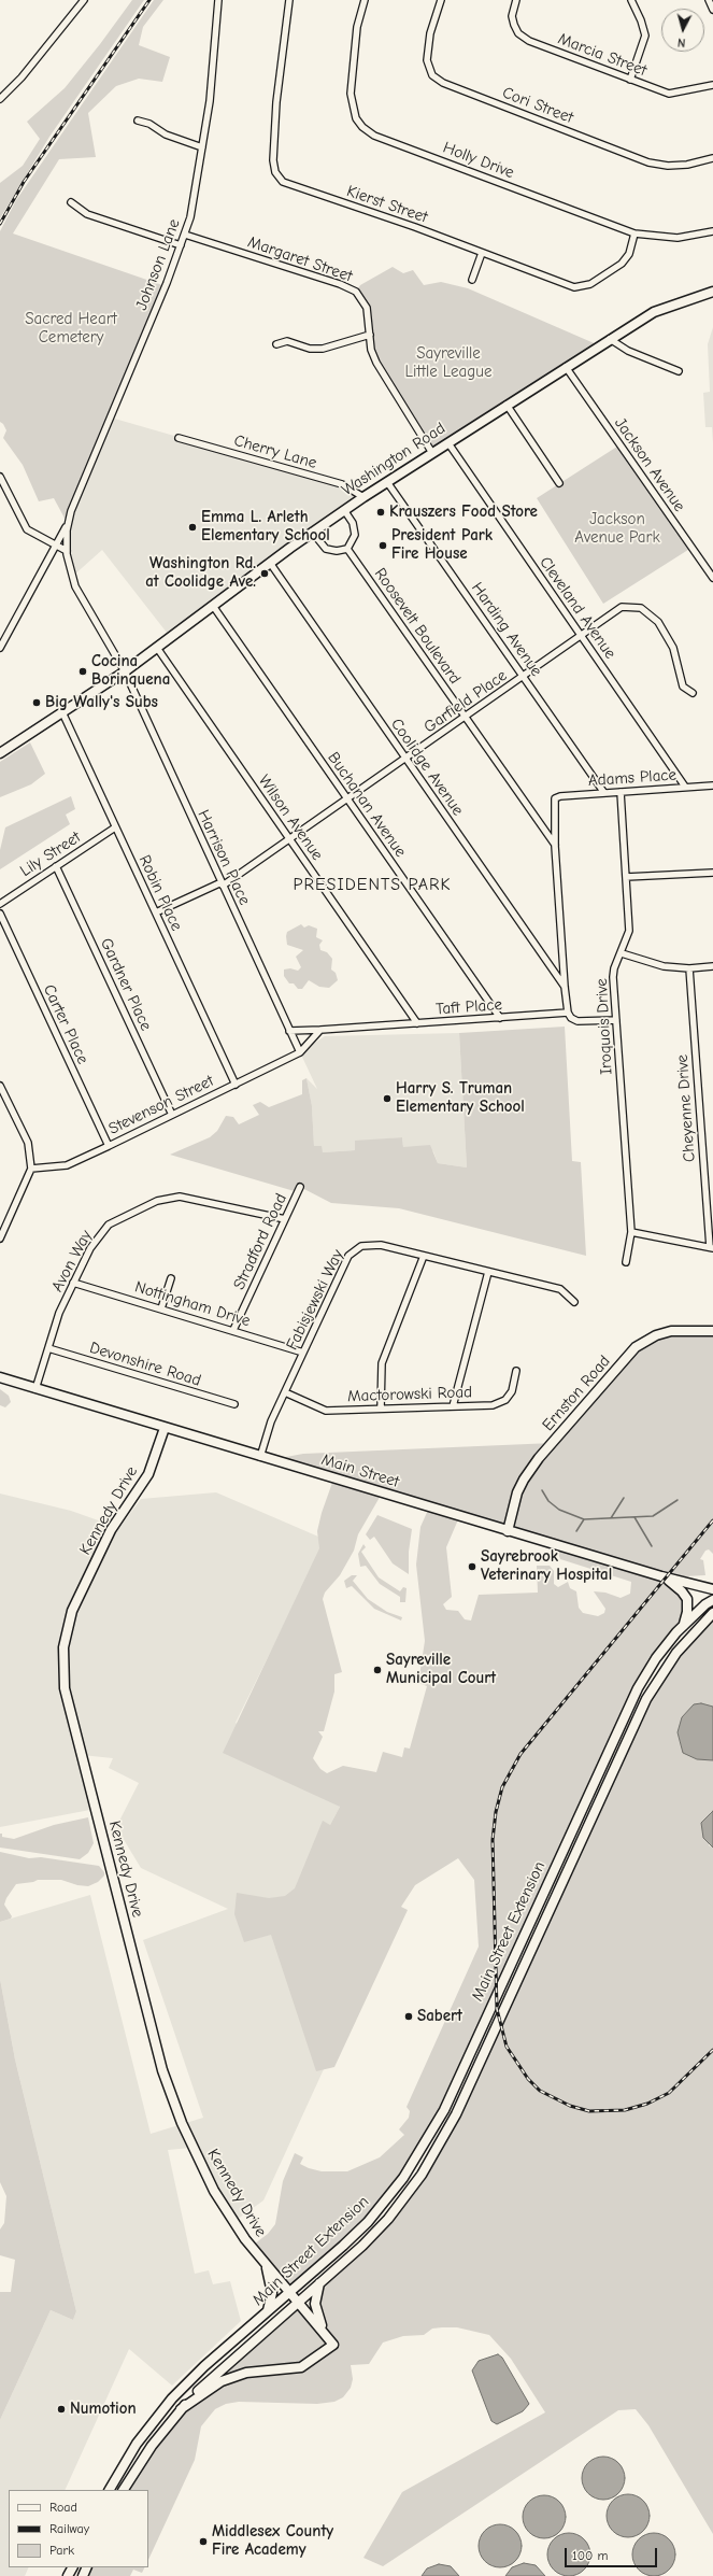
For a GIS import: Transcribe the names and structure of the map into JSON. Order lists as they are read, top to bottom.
{
  "streets": {
    "main road": [
      "Washington Road",
      "Ernston Road",
      "Main Street",
      "Kennedy Drive",
      "Main Street Extension"
    ],
    "street": [
      "Marcia Street",
      "Cori Street",
      "Holly Drive",
      "Kierst Street",
      "Margaret Street",
      "Johnson Lane",
      "Cherry Lane",
      "Jackson Avenue",
      "Cleveland Avenue",
      "Roosevelt Boulevard",
      "Harding Avenue",
      "Garfield Place",
      "Coolidge Avenue",
      "Adams Place",
      "Buchanan Avenue",
      "Wilson Avenue",
      "Lily Street",
      "Harrison Place",
      "Robin Place",
      "Gardner Place",
      "Taft Place",
      "Carter Place",
      "Iroquois Drive",
      "Stevenson Street",
      "Cheyenne Drive",
      "Stradford Road",
      "Avon Way",
      "Fabisjewski Way",
      "Nottingham Drive",
      "Devonshire Road",
      "Mactorowski Road"
    ]
  },
  "crossings": [
    ["Holly Drive", "Kierst Street"],
    ["Margaret Street", "Johnson Lane"],
    ["Margaret Street", "Washington Road"],
    ["Johnson Lane", "Washington Road"],
    ["Johnson Lane", "Harrison Place"],
    ["Cherry Lane", "Washington Road"],
    ["Washington Road", "Jackson Avenue"],
    ["Washington Road", "Cleveland Avenue"],
    ["Washington Road", "Harding Avenue"],
    ["Washington Road", "Coolidge Avenue"],
    ["Washington Road", "Buchanan Avenue"],
    ["Washington Road", "Wilson Avenue"],
    ["Washington Road", "Harrison Place"],
    ["Washington Road", "Robin Place"],
    ["Cleveland Avenue", "Garfield Place"],
    ["Cleveland Avenue", "Adams Place"],
    ["Roosevelt Boulevard", "Garfield Place"],
    ["Roosevelt Boulevard", "Adams Place"],
    ["Harding Avenue", "Garfield Place"],
    ["Harding Avenue", "Adams Place"],
    ["Garfield Place", "Coolidge Avenue"],
    ["Garfield Place", "Buchanan Avenue"],
    ["Garfield Place", "Wilson Avenue"],
    ["Garfield Place", "Harrison Place"],
    ["Garfield Place", "Robin Place"],
    ["Adams Place", "Iroquois Drive"],
    ["Buchanan Avenue", "Taft Place"],
    ["Wilson Avenue", "Taft Place"],
    ["Lily Street", "Robin Place"],
    ["Lily Street", "Gardner Place"],
    ["Harrison Place", "Taft Place"],
    ["Harrison Place", "Stevenson Street"],
    ["Robin Place", "Stevenson Street"],
    ["Gardner Place", "Stevenson Street"],
    ["Taft Place", "Iroquois Drive"],
    ["Carter Place", "Stevenson Street"],
    ["Stradford Road", "Avon Way"],
    ["Stradford Road", "Nottingham Drive"],
    ["Avon Way", "Nottingham Drive"],
    ["Avon Way", "Devonshire Road"],
    ["Avon Way", "Main Street"],
    ["Fabisjewski Way", "Nottingham Drive"],
    ["Fabisjewski Way", "Mactorowski Road"],
    ["Fabisjewski Way", "Main Street"],
    ["Ernston Road", "Main Street"],
    ["Main Street", "Kennedy Drive"],
    ["Kennedy Drive", "Main Street Extension"]
  ],
  "districts": ["PRESIDENTS PARK"],
  "parks": ["Sacred Heart Cemetery", "Sayreville Little League", "Jackson Avenue Park"],
  "places": [
    "Krauszers Food Store",
    "Emma L. Arleth Elementary School",
    "President Park Fire House",
    "Washington Rd. at Coolidge Ave.",
    "Cocina Borinquena",
    "Big Wally's Subs",
    "Harry S. Truman Elementary School",
    "Sayrebrook Veterinary Hospital",
    "Sayreville Municipal Court",
    "Sabert",
    "Numotion",
    "Middlesex County Fire Academy"
  ],
  "legend": ["Road", "Railway", "Park"],
  "scale_bar": "100 m",
  "north": "bottom"
}
